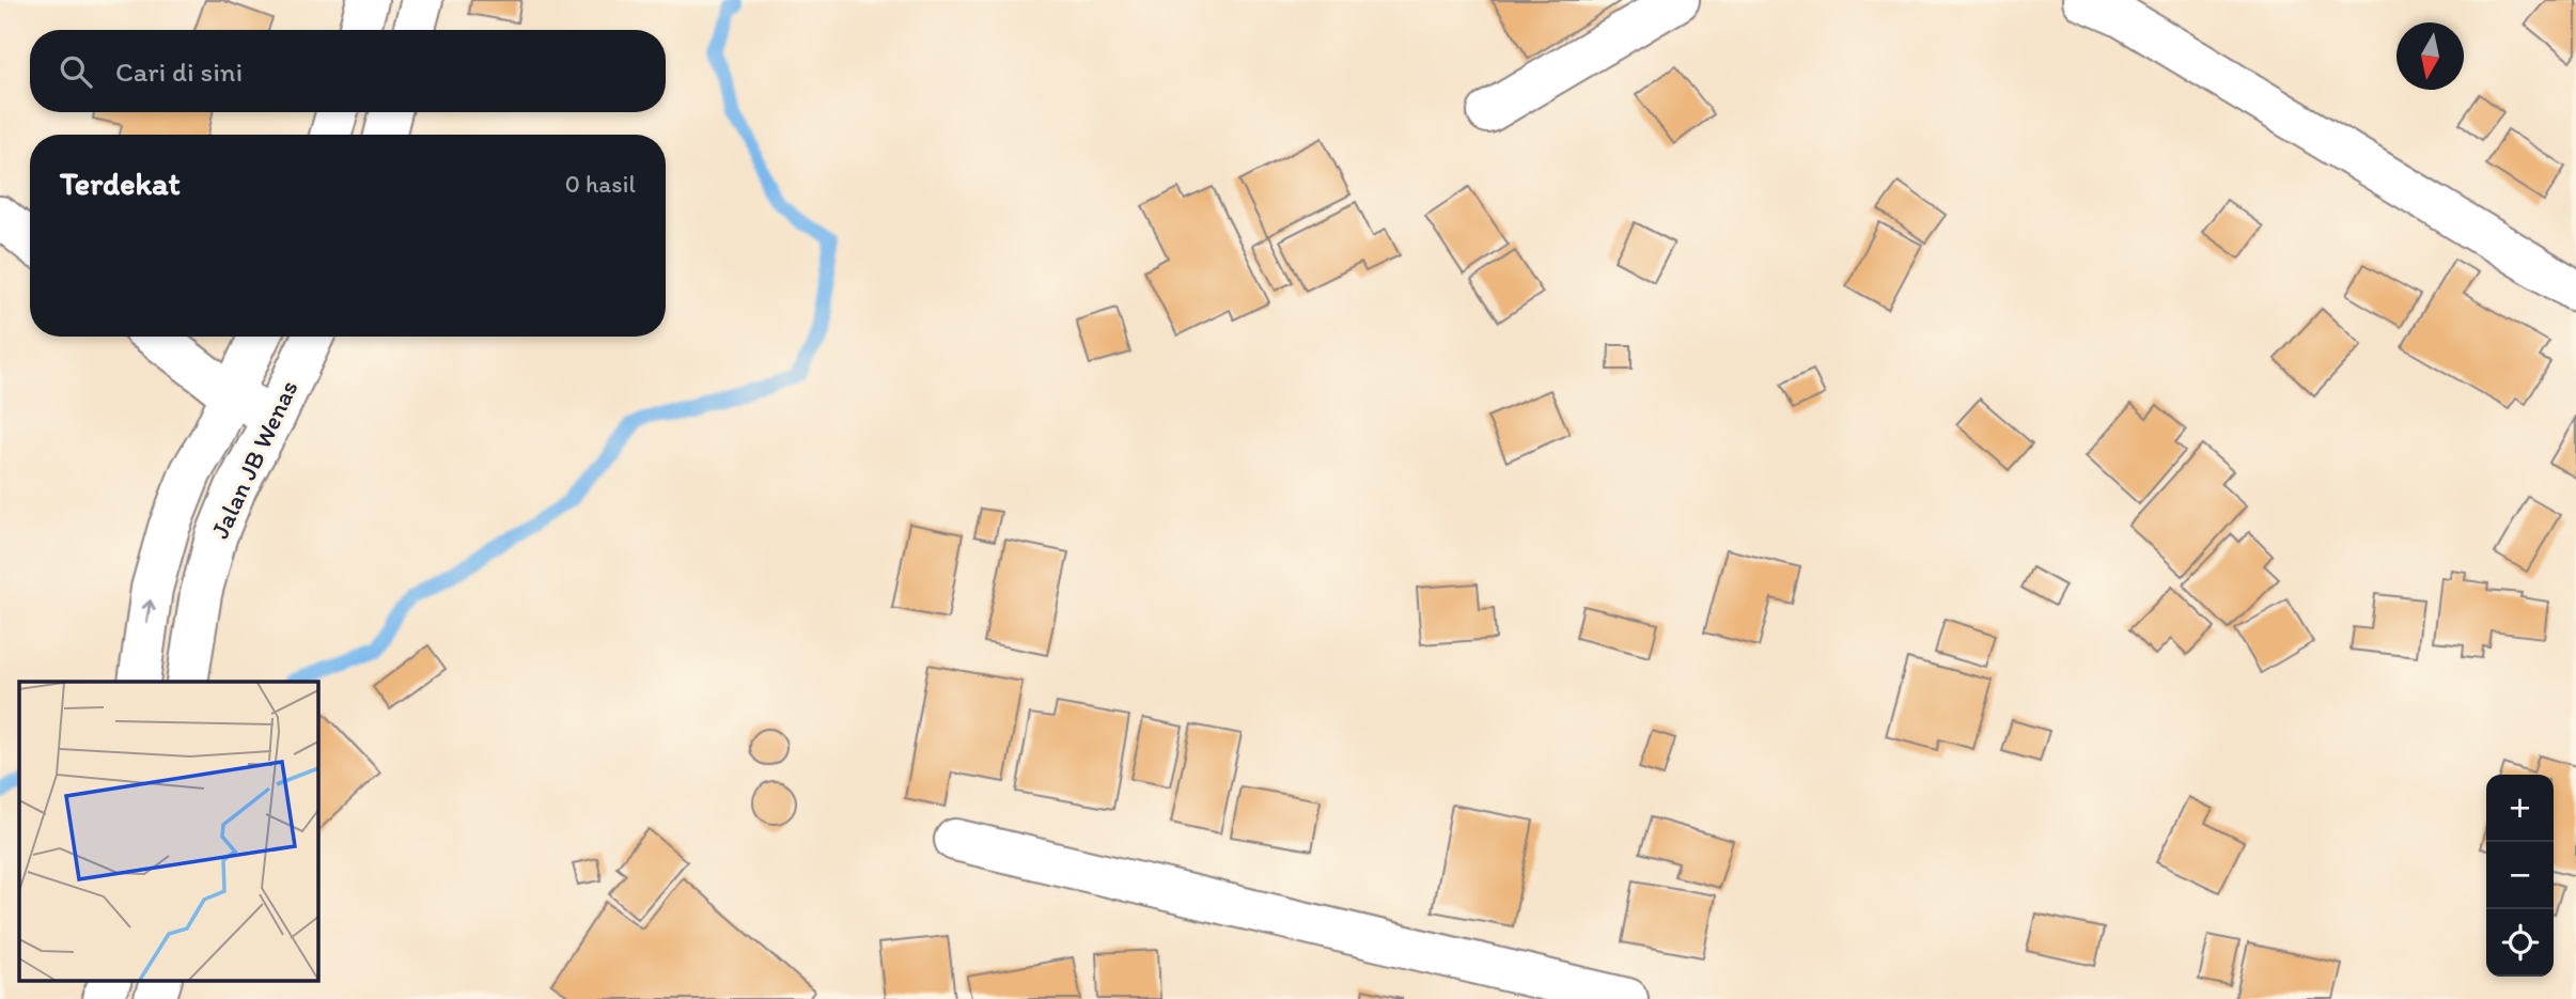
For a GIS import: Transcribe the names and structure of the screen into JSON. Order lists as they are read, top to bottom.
{
  "streets": {
    "street": ["Jalan JB Wenas"]
  },
  "north": "bottom",
  "page": {
    "search": "Cari di sini",
    "heading": ["Terdekat", "0 hasil"],
    "map_buttons": ["+", "−"]
  }
}
